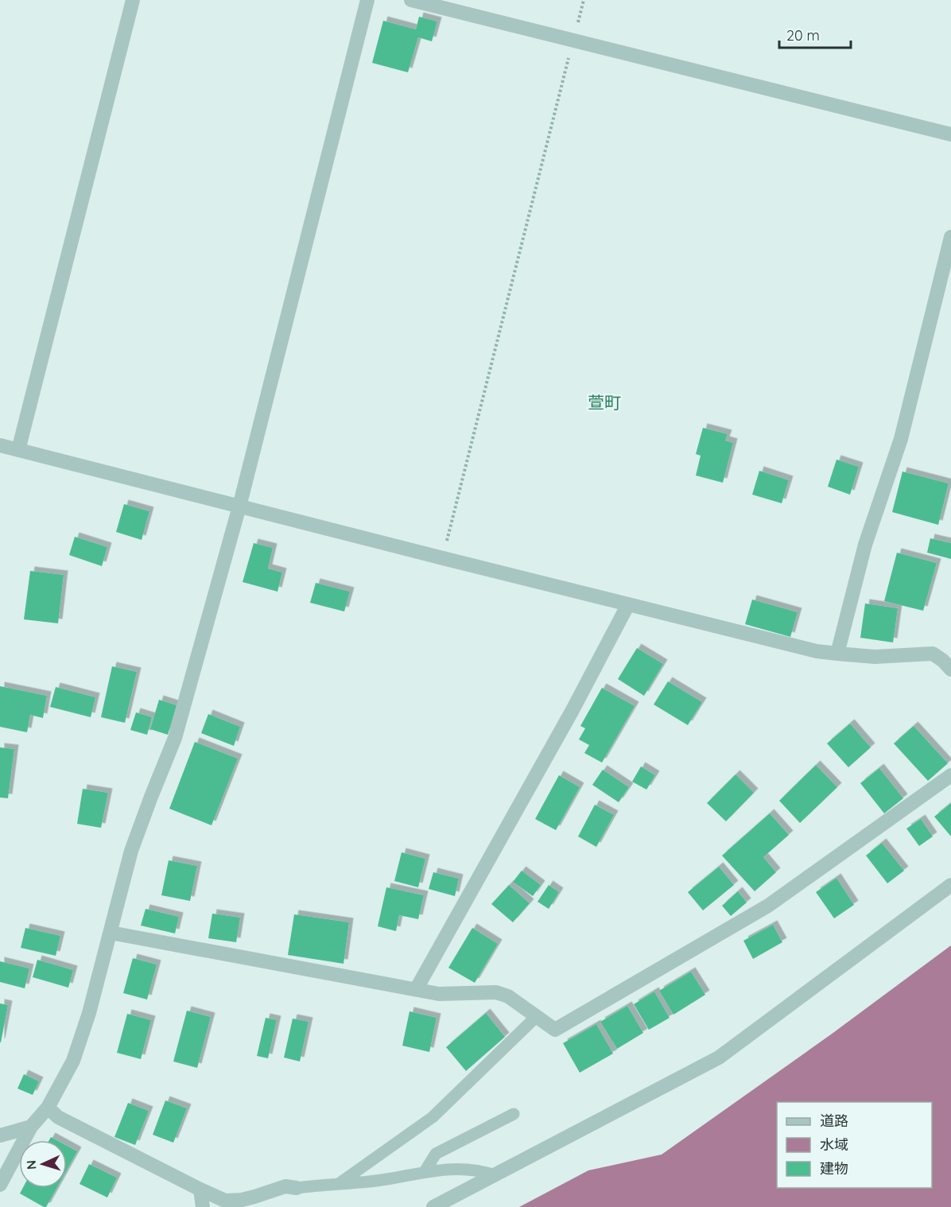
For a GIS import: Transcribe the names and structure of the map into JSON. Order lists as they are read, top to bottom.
{
  "districts": ["萱町"],
  "legend": ["道路", "水域", "建物"],
  "scale_bar": "20 m",
  "north": "left"
}
